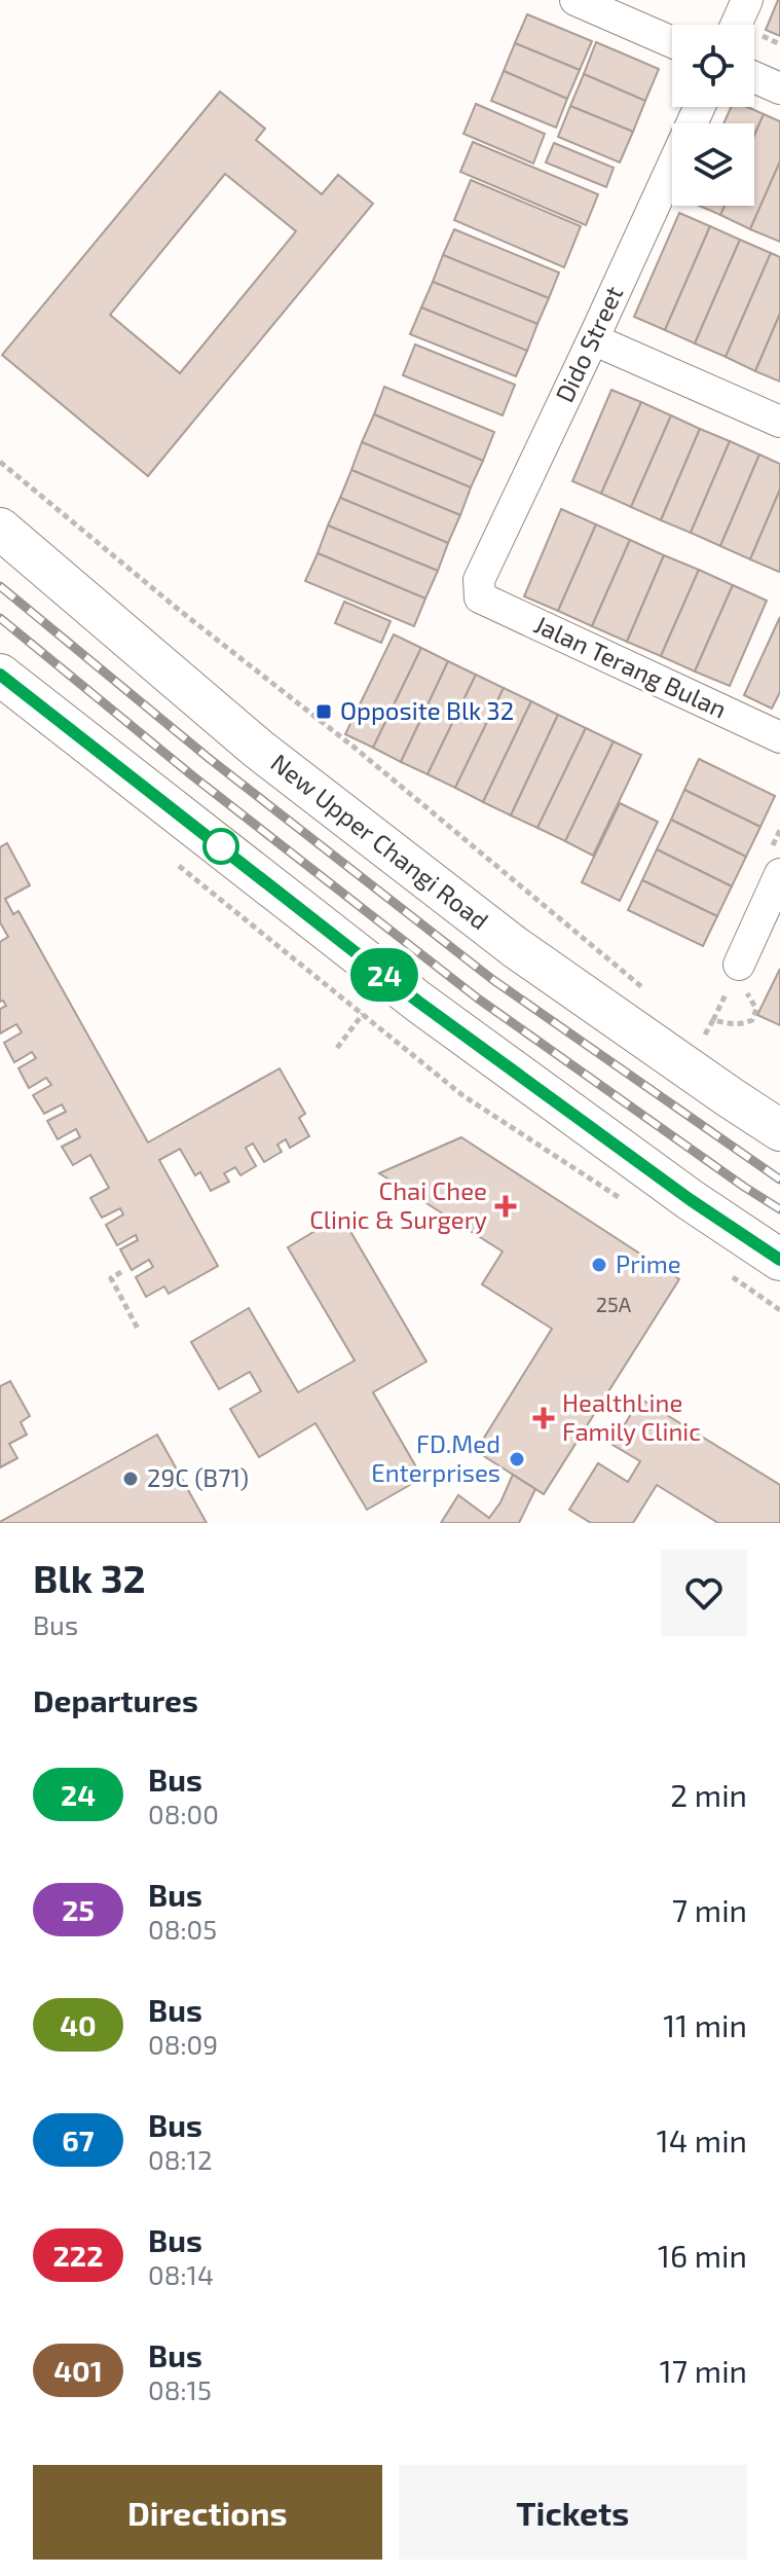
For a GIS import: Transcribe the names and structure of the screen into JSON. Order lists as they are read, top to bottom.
{
  "streets": {
    "main road": ["New Upper Changi Road"],
    "street": ["Dido Street", "Jalan Terang Bulan"]
  },
  "crossings": [
    ["Dido Street", "Jalan Terang Bulan"]
  ],
  "places": {
    "transit": ["Opposite Blk 32"],
    "health": ["Chai Chee Clinic & Surgery", "HealthLine Family Clinic"],
    "other": ["Prime", "FD.Med Enterprises", "29C (B71)"]
  },
  "lines": ["bus line 24"],
  "house_numbers": ["25A"],
  "page": {
    "on_map": "24",
    "heading": [
      ["Blk 32", "Bus"],
      "Departures"
    ],
    "list": [
      {
        "mark": "24",
        "name": "Bus",
        "note": "08:00",
        "value": "2 min"
      },
      {
        "mark": "25",
        "name": "Bus",
        "note": "08:05",
        "value": "7 min"
      },
      {
        "mark": "40",
        "name": "Bus",
        "note": "08:09",
        "value": "11 min"
      },
      {
        "mark": "67",
        "name": "Bus",
        "note": "08:12",
        "value": "14 min"
      },
      {
        "mark": "222",
        "name": "Bus",
        "note": "08:14",
        "value": "16 min"
      },
      {
        "mark": "401",
        "name": "Bus",
        "note": "08:15",
        "value": "17 min"
      }
    ],
    "buttons": ["Directions", "Tickets"]
  }
}
